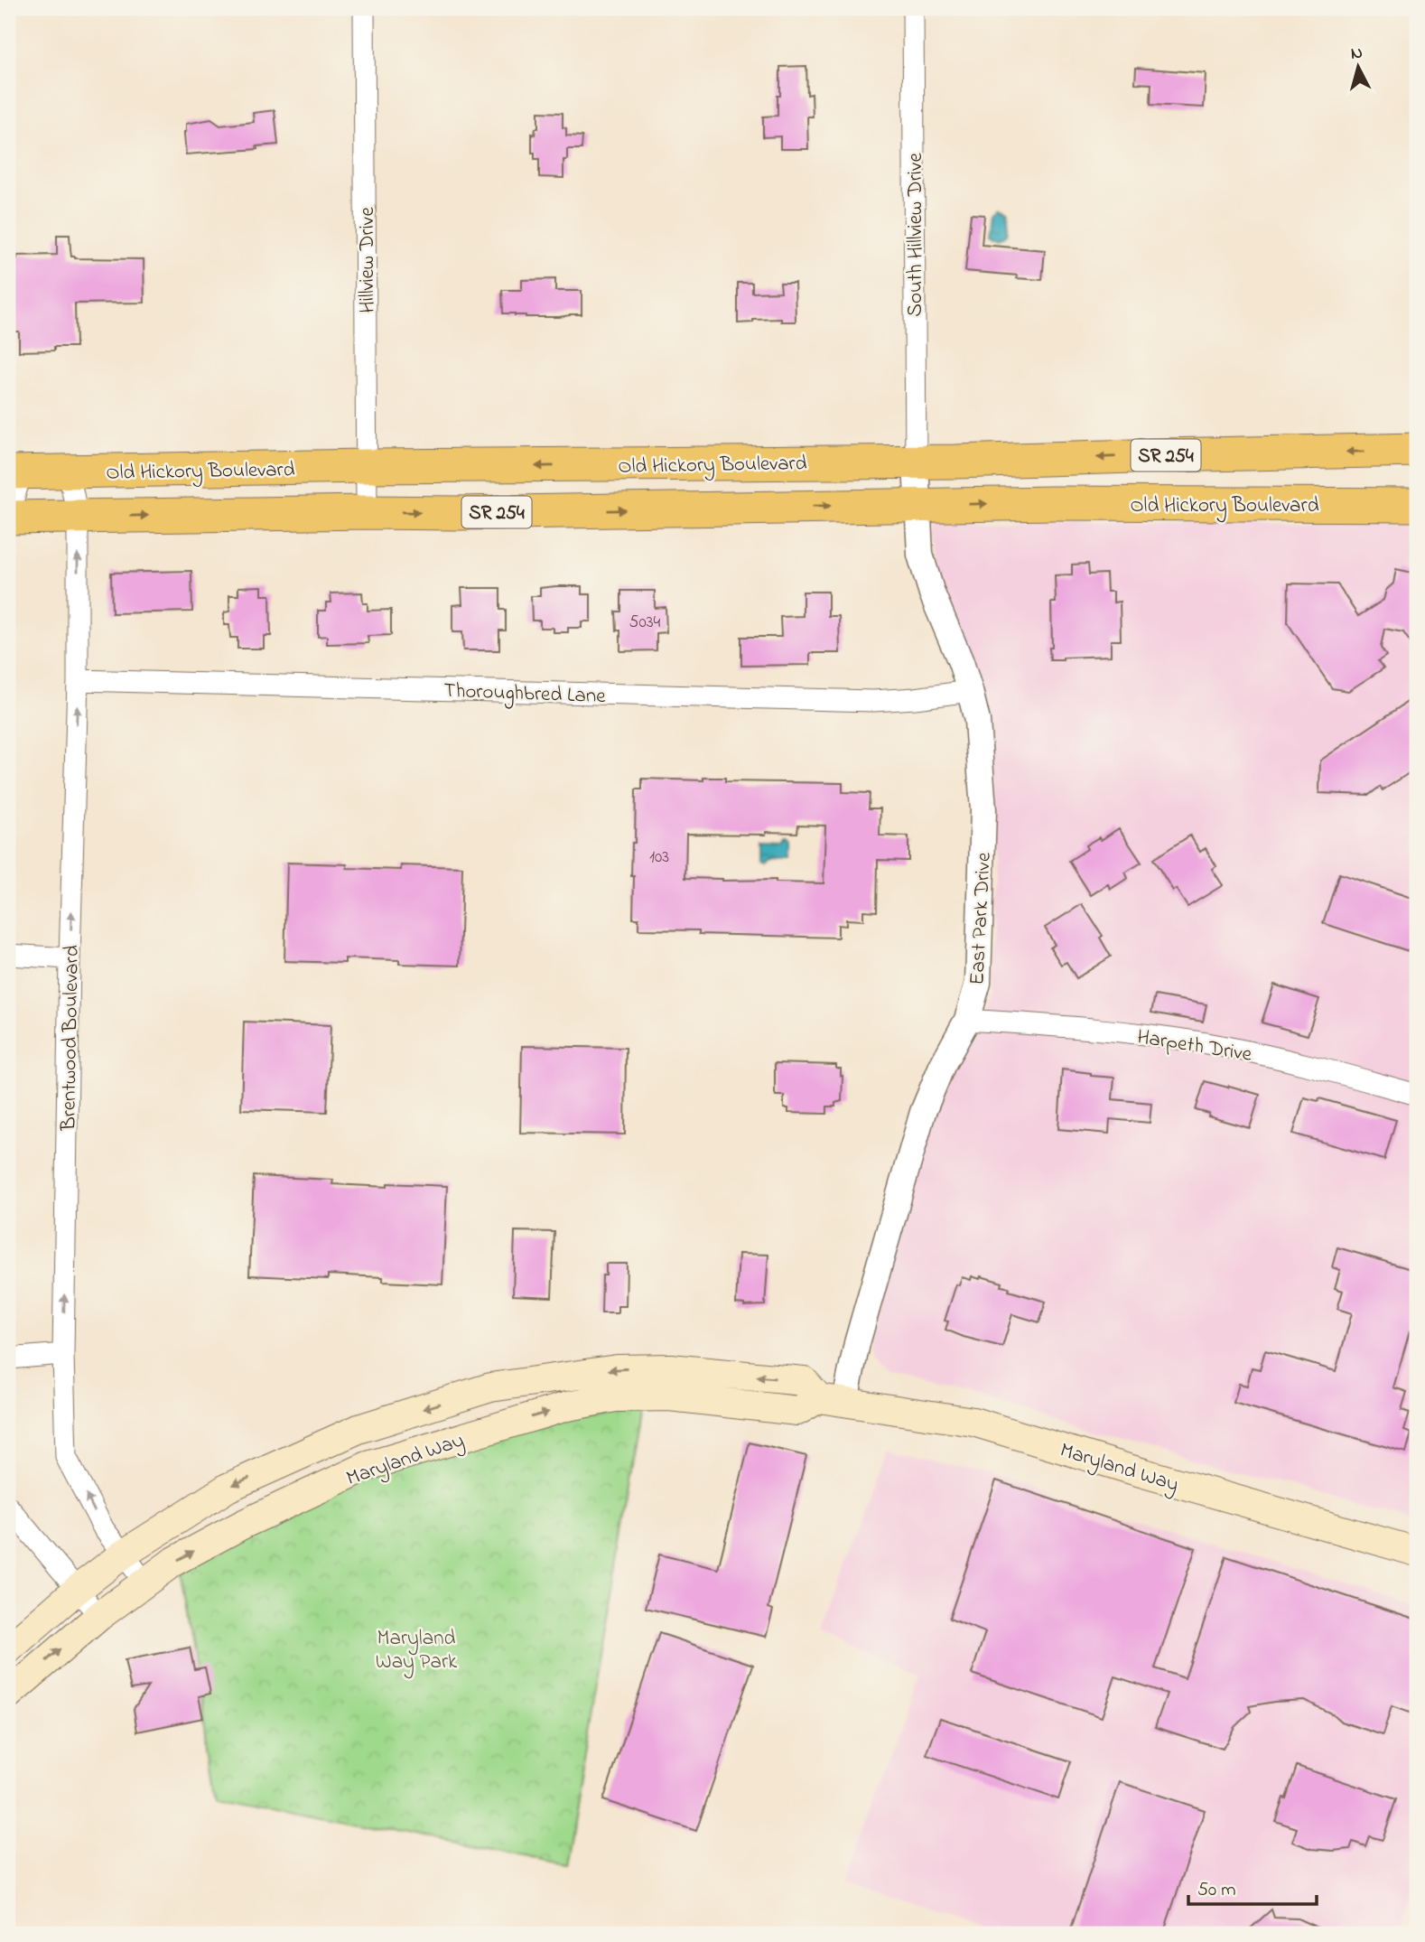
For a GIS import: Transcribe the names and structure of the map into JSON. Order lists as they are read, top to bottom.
{
  "streets": {
    "main road": ["SR 254", "Old Hickory Boulevard", "Maryland Way"],
    "street": [
      "South Hillview Drive",
      "Hillview Drive",
      "Thoroughbred Lane",
      "East Park Drive",
      "Brentwood Boulevard",
      "Harpeth Drive"
    ]
  },
  "crossings": [
    ["South Hillview Drive", "Old Hickory Boulevard"],
    ["South Hillview Drive", "East Park Drive"],
    ["Hillview Drive", "Old Hickory Boulevard"],
    ["Old Hickory Boulevard", "East Park Drive"],
    ["Old Hickory Boulevard", "Brentwood Boulevard"],
    ["Thoroughbred Lane", "East Park Drive"],
    ["Thoroughbred Lane", "Brentwood Boulevard"],
    ["East Park Drive", "Harpeth Drive"],
    ["East Park Drive", "Maryland Way"],
    ["Brentwood Boulevard", "Maryland Way"]
  ],
  "one_way": ["Brentwood Boulevard"],
  "parks": ["Maryland Way Park"],
  "house_numbers": ["5034", "103"],
  "scale_bar": "50 m",
  "north": "top"
}
